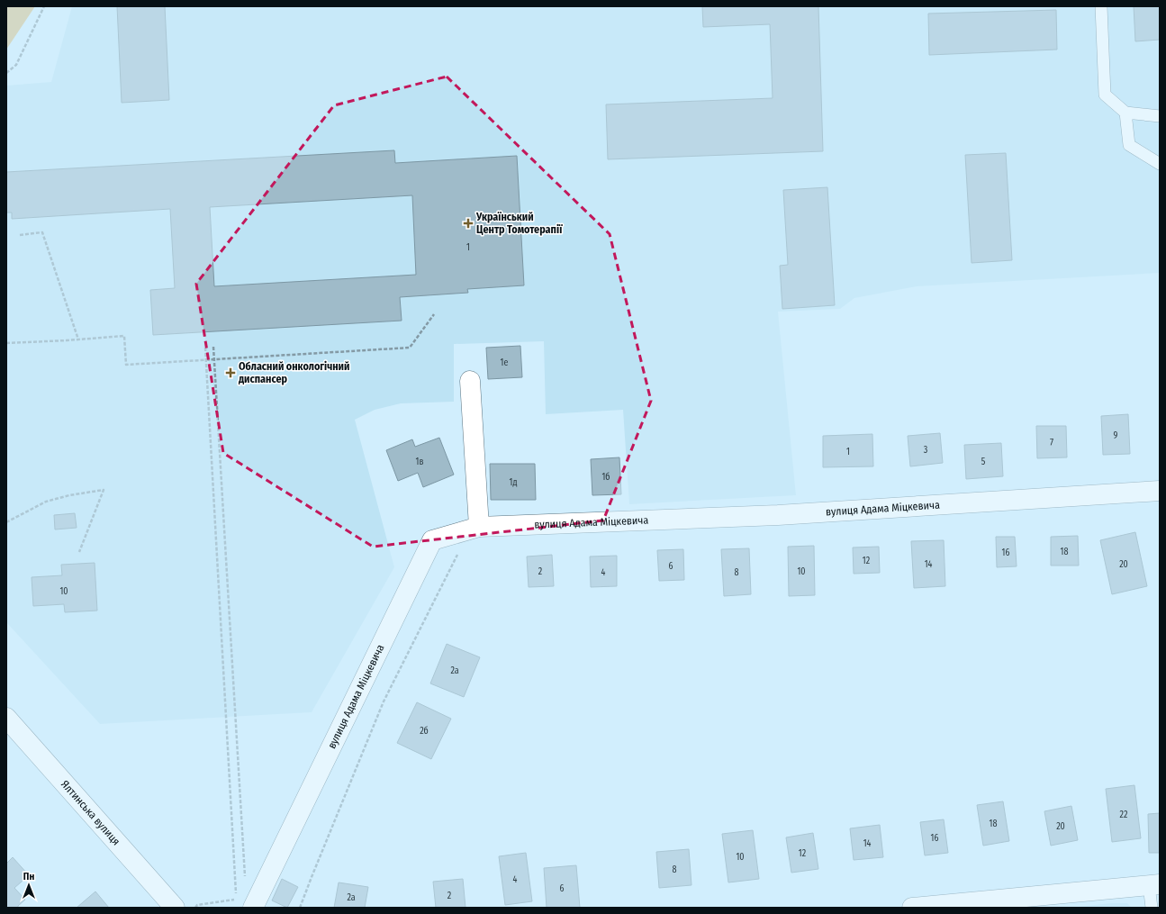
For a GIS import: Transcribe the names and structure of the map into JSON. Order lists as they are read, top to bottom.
{
  "streets": {
    "street": ["вулиця Адама Міцкевича", "Ялтинська вулиця"]
  },
  "places": {
    "health": ["Український Центр Томотерапії", "Обласний онкологічний диспансер"]
  },
  "house_numbers": [
    "1",
    "1е",
    "9",
    "7",
    "3",
    "1",
    "1в",
    "5",
    "1б",
    "1д",
    "18",
    "16",
    "12",
    "14",
    "20",
    "6",
    "2",
    "10",
    "4",
    "8",
    "10",
    "2а",
    "2б",
    "22",
    "18",
    "20",
    "16",
    "14",
    "12",
    "10",
    "8",
    "4",
    "6",
    "2",
    "2а"
  ],
  "north": "top"
}
